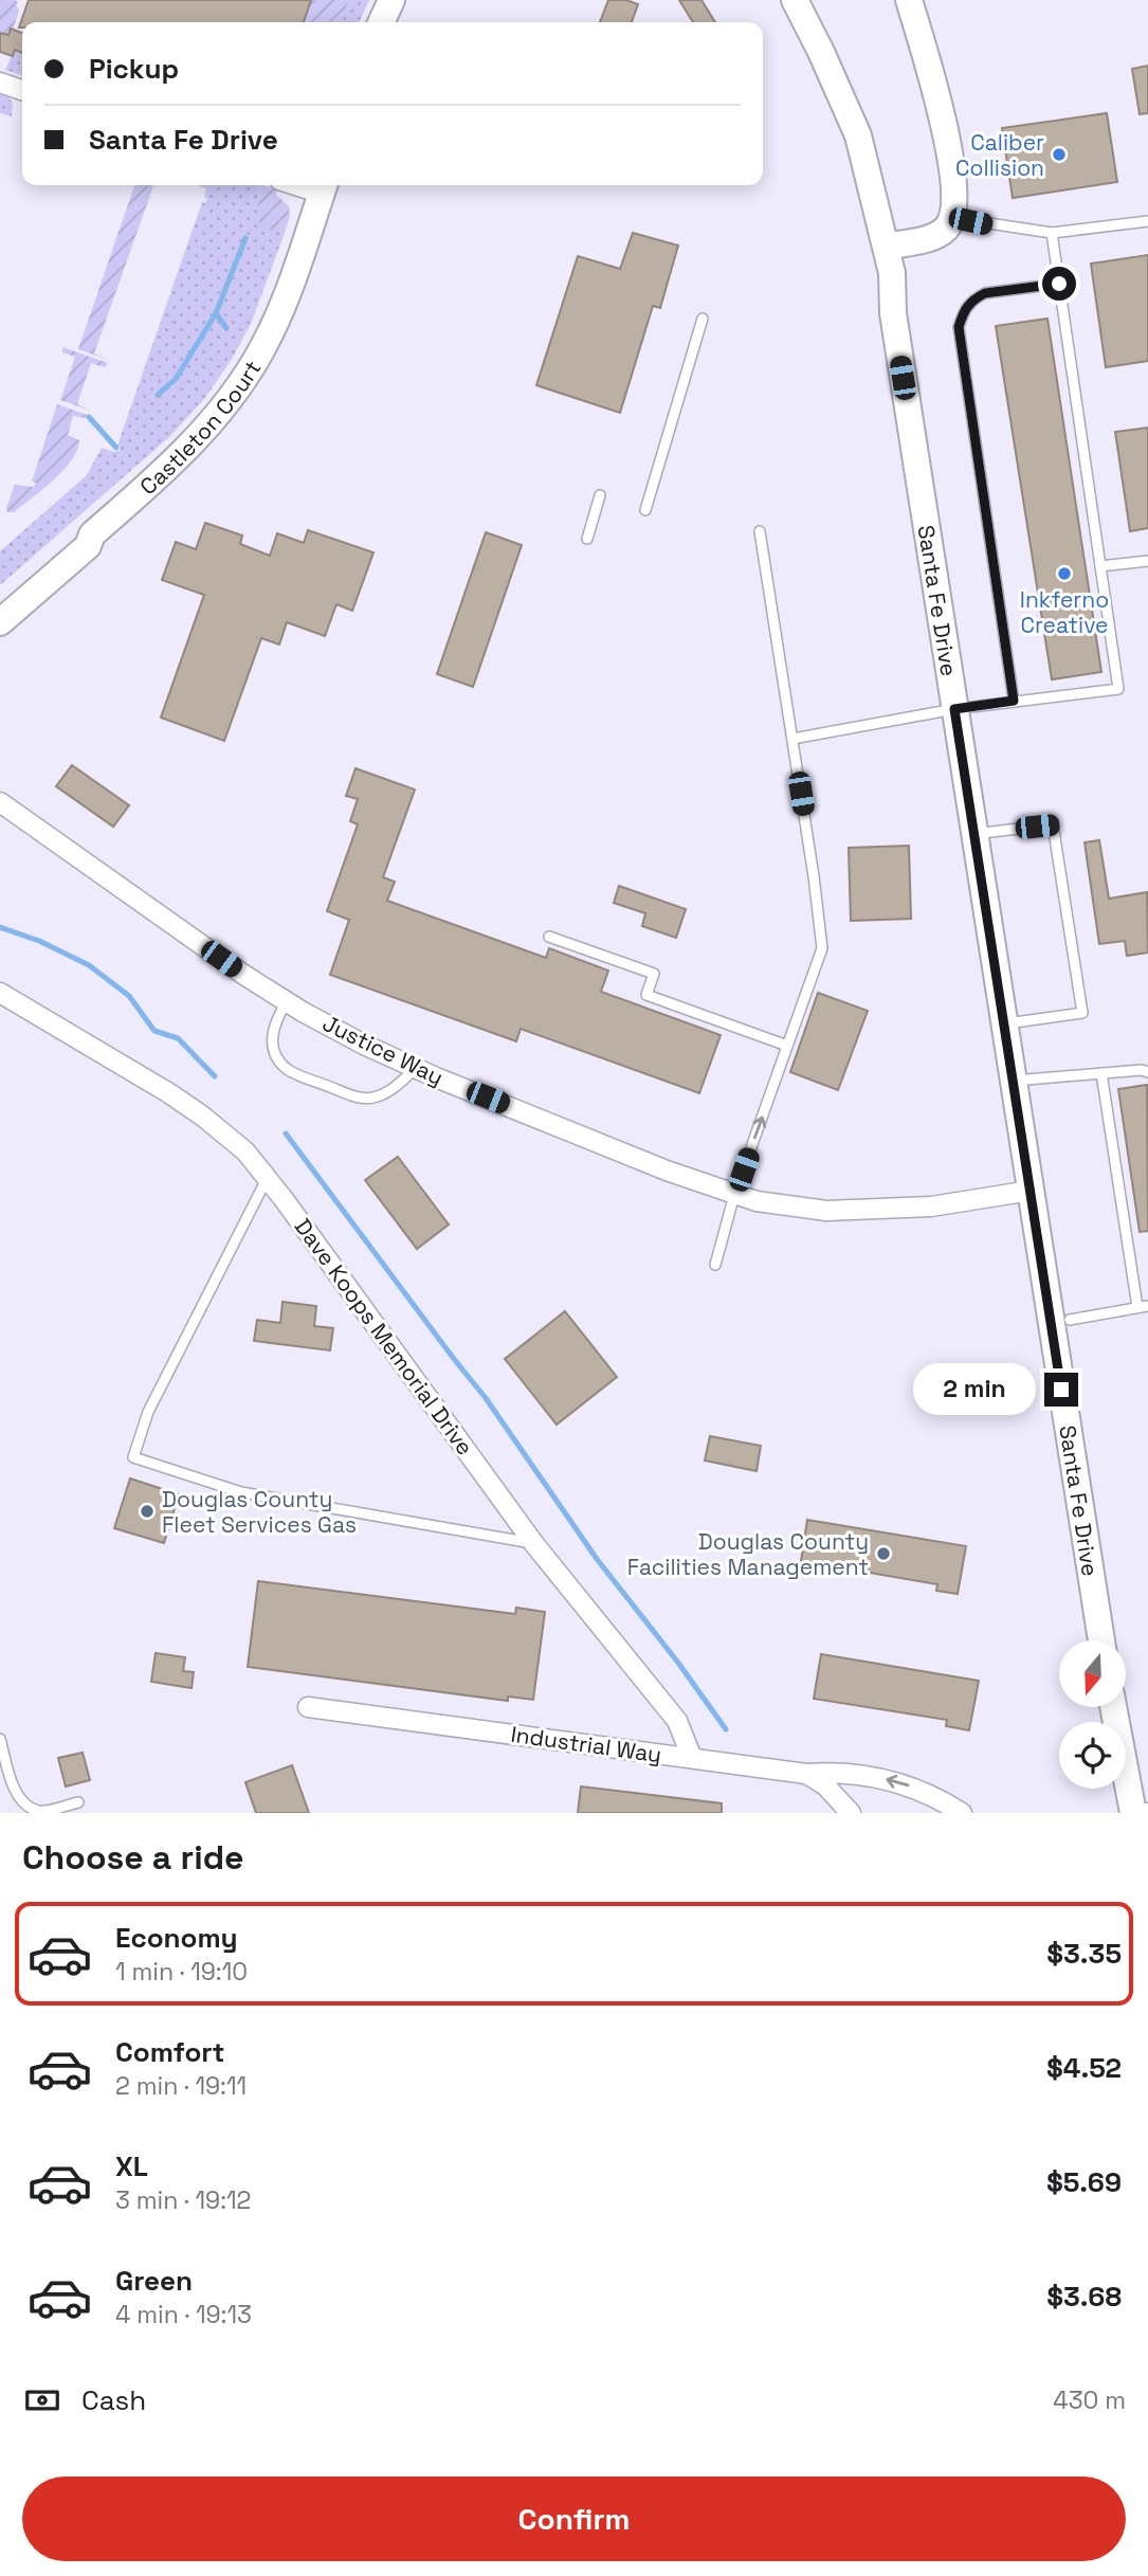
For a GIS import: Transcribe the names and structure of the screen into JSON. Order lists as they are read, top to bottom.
{
  "streets": {
    "main road": ["Castleton Court", "Santa Fe Drive"],
    "street": ["Justice Way", "Dave Koops Memorial Drive", "Industrial Way"]
  },
  "crossings": [
    ["Santa Fe Drive", "Justice Way"],
    ["Dave Koops Memorial Drive", "Industrial Way"]
  ],
  "places": [
    "Caliber Collision",
    "Inkferno Creative",
    "Douglas County Fleet Services Gas",
    "Douglas County Facilities Management"
  ],
  "north": "bottom",
  "page": {
    "banner": ["Pickup", "Santa Fe Drive"],
    "bubble": "2 min",
    "heading": "Choose a ride",
    "list": [
      {
        "name": "Economy",
        "note": "1 min · 19:10",
        "value": "$3.35"
      },
      {
        "name": "Comfort",
        "note": "2 min · 19:11",
        "value": "$4.52"
      },
      {
        "name": "XL",
        "note": "3 min · 19:12",
        "value": "$5.69"
      },
      {
        "name": "Green",
        "note": "4 min · 19:13",
        "value": "$3.68"
      }
    ],
    "pay": ["Cash", "430 m"],
    "buttons": "Confirm"
  }
}
